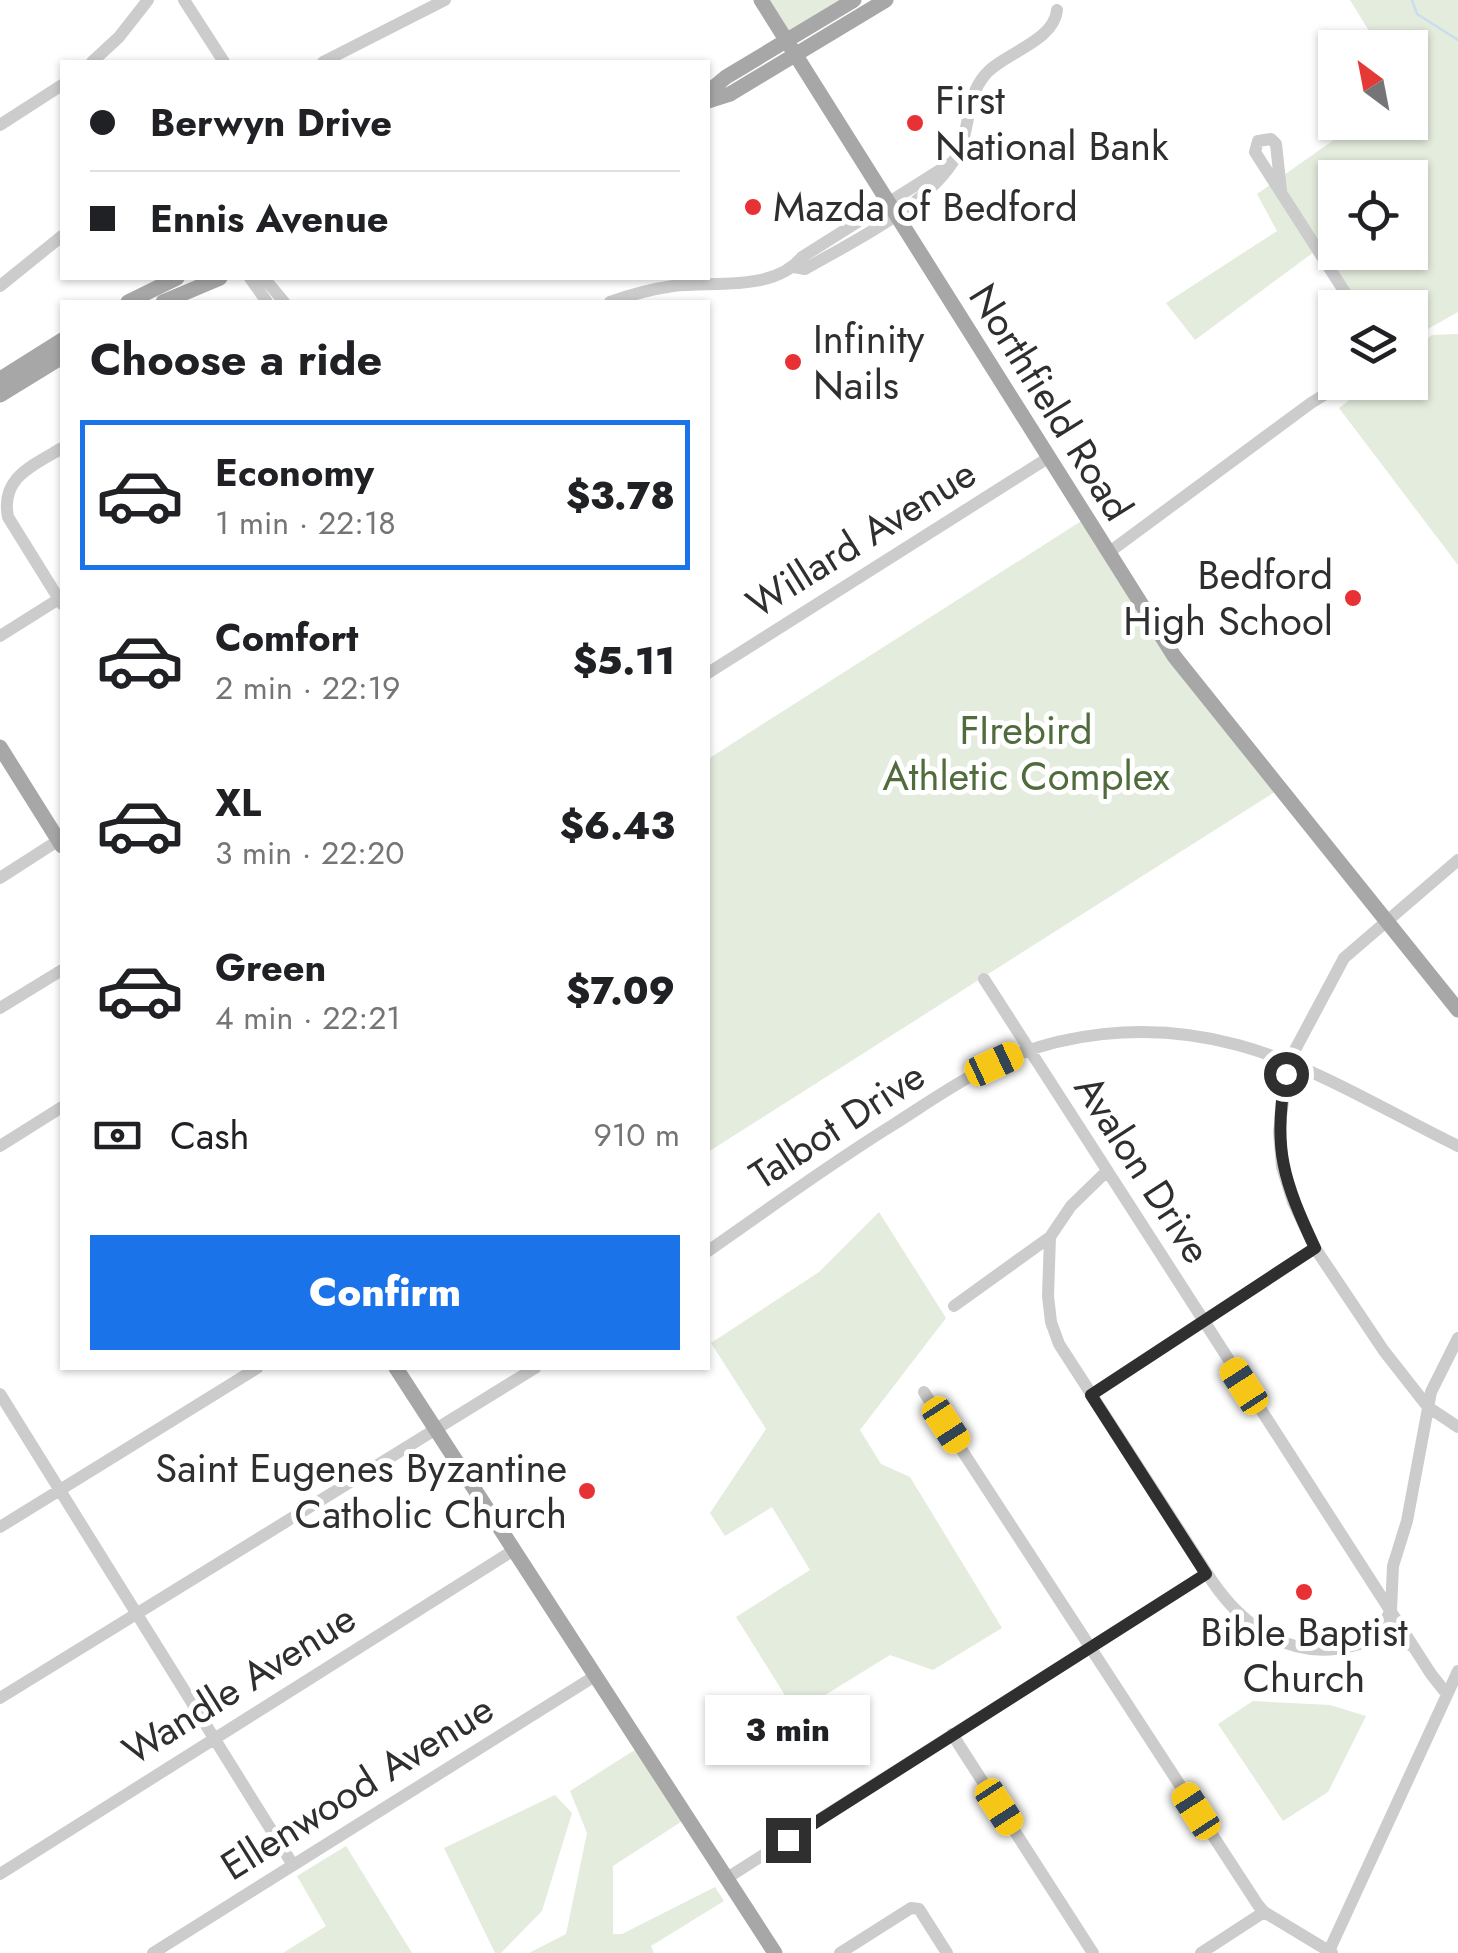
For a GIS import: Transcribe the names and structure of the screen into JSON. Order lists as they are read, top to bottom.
{
  "streets": {
    "main road": ["Northfield Road"],
    "street": [
      "Willard Avenue",
      "Talbot Drive",
      "Avalon Drive",
      "Wandle Avenue",
      "Ellenwood Avenue"
    ]
  },
  "crossings": [
    ["Northfield Road", "Willard Avenue"],
    ["Talbot Drive", "Avalon Drive"]
  ],
  "parks": ["FIrebird Athletic Complex"],
  "places": [
    "First National Bank",
    "Mazda of Bedford",
    "Infinity Nails",
    "Bedford High School",
    "Saint Eugenes Byzantine Catholic Church",
    "Bible Baptist Church"
  ],
  "north": "top left",
  "page": {
    "banner": ["Berwyn Drive", "Ennis Avenue"],
    "heading": "Choose a ride",
    "list": [
      {
        "name": "Economy",
        "note": "1 min · 22:18",
        "value": "$3.78"
      },
      {
        "name": "Comfort",
        "note": "2 min · 22:19",
        "value": "$5.11"
      },
      {
        "name": "XL",
        "note": "3 min · 22:20",
        "value": "$6.43"
      },
      {
        "name": "Green",
        "note": "4 min · 22:21",
        "value": "$7.09"
      }
    ],
    "pay": ["Cash", "910 m"],
    "buttons": "Confirm",
    "bubble": "3 min"
  }
}
